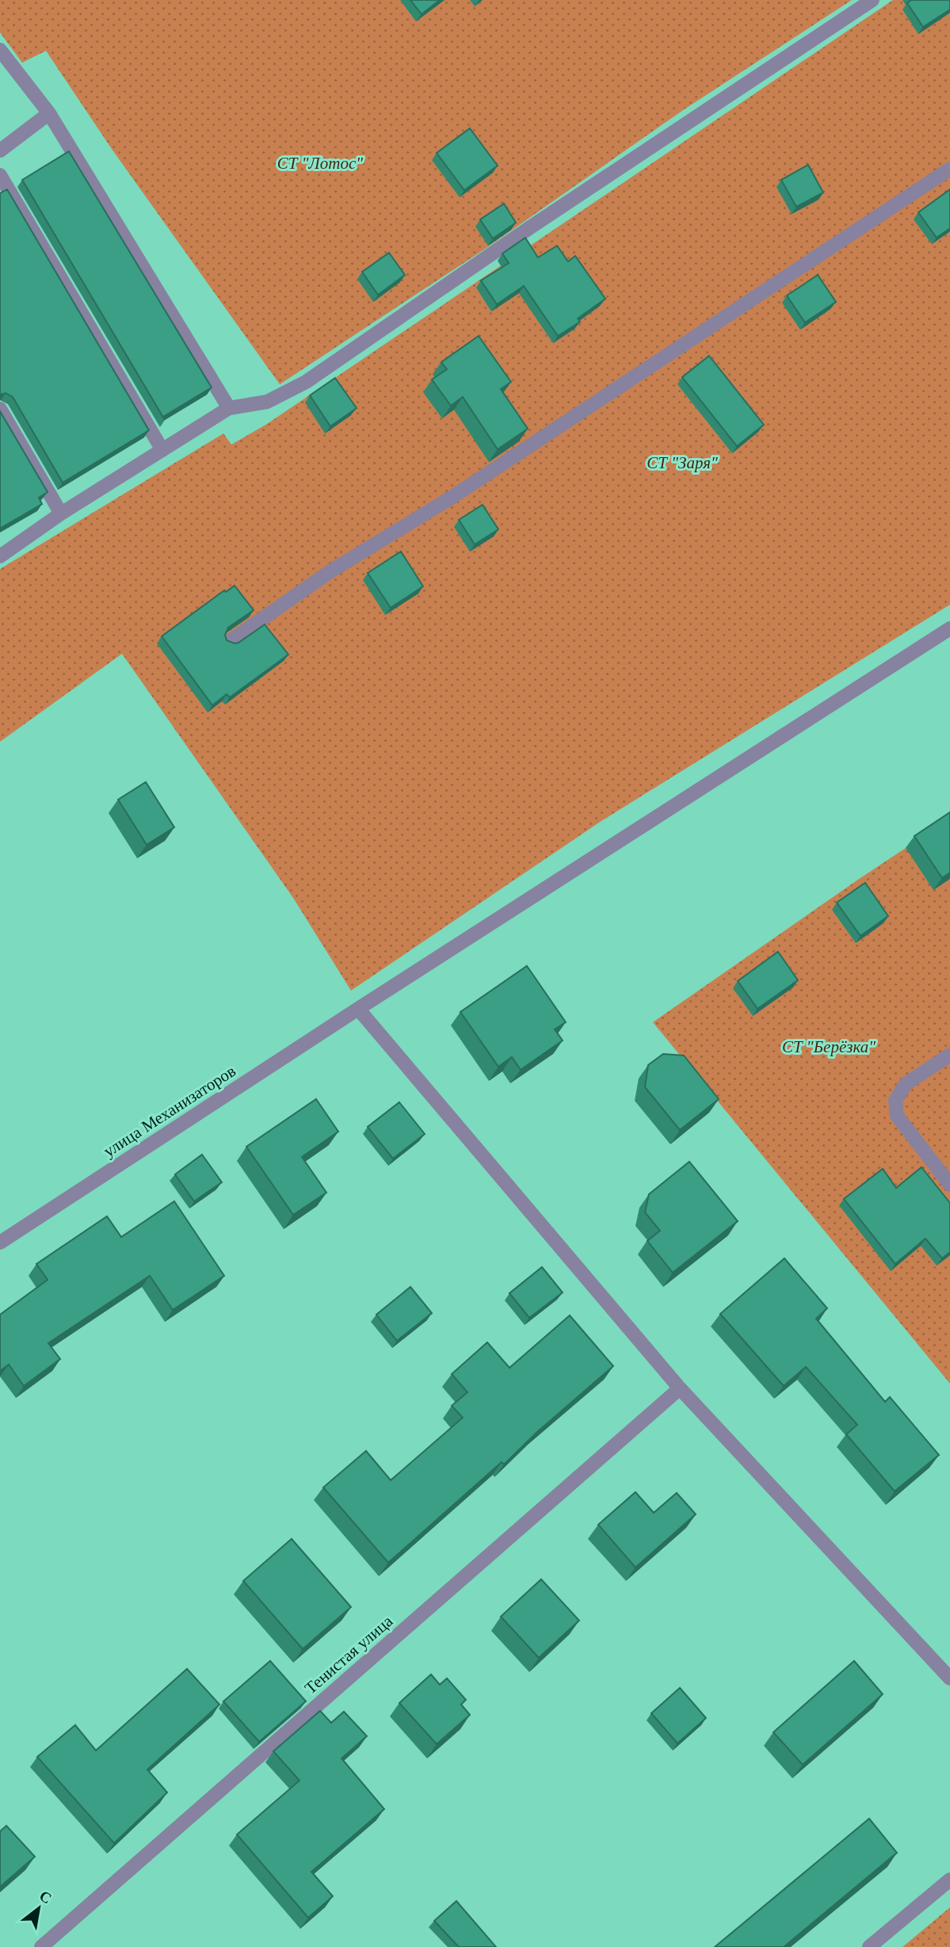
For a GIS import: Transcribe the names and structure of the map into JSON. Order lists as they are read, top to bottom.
{
  "streets": {
    "street": ["улица Механизаторов", "Тенистая улица"]
  },
  "parks": ["СТ \"Лотос\"", "СТ \"Заря\"", "СТ \"Берёзка\""],
  "north": "top right"
}
